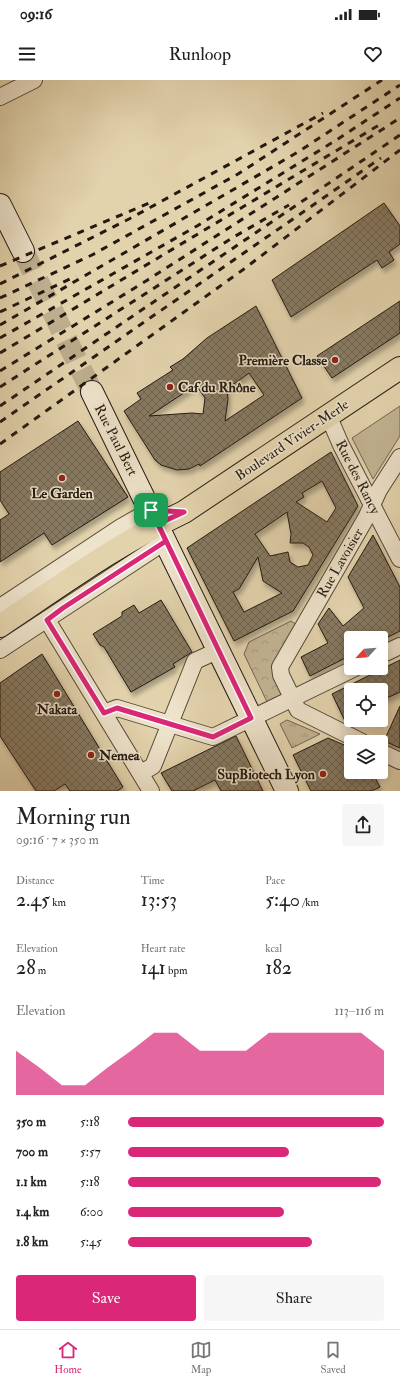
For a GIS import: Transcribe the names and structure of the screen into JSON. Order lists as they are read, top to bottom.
{
  "streets": {
    "main road": ["Boulevard Vivier-Merle"],
    "street": ["Rue Paul Bert", "Rue des Rancy", "Rue Lavoisier"]
  },
  "crossings": [
    ["Rue Paul Bert", "Boulevard Vivier-Merle"],
    ["Boulevard Vivier-Merle", "Rue des Rancy"],
    ["Rue des Rancy", "Rue Lavoisier"]
  ],
  "places": [
    "Première Classe",
    "Caf du Rhône",
    "Le Garden",
    "Nakata",
    "Nemea",
    "SupBiotech Lyon"
  ],
  "north": "bottom left",
  "page": {
    "status": "09:16",
    "header": "Runloop",
    "heading": ["Morning run", "09:16 · 7 × 350 m"],
    "stats": [
      ["Distance", "2.45 km"],
      ["Time", "13:53"],
      ["Pace", "5:40 /km"],
      ["Elevation", "28 m"],
      ["Heart rate", "141 bpm"],
      ["kcal", "182"]
    ],
    "chart": ["Elevation", "113–116 m"],
    "list": [
      {
        "name": "350 m",
        "note": "5:18"
      },
      {
        "name": "700 m",
        "note": "5:57"
      },
      {
        "name": "1.1 km",
        "note": "5:18"
      },
      {
        "name": "1.4 km",
        "note": "6:00"
      },
      {
        "name": "1.8 km",
        "note": "5:45"
      }
    ],
    "buttons": ["Save", "Share"],
    "tabs": ["Home", "Map", "Saved"]
  }
}
